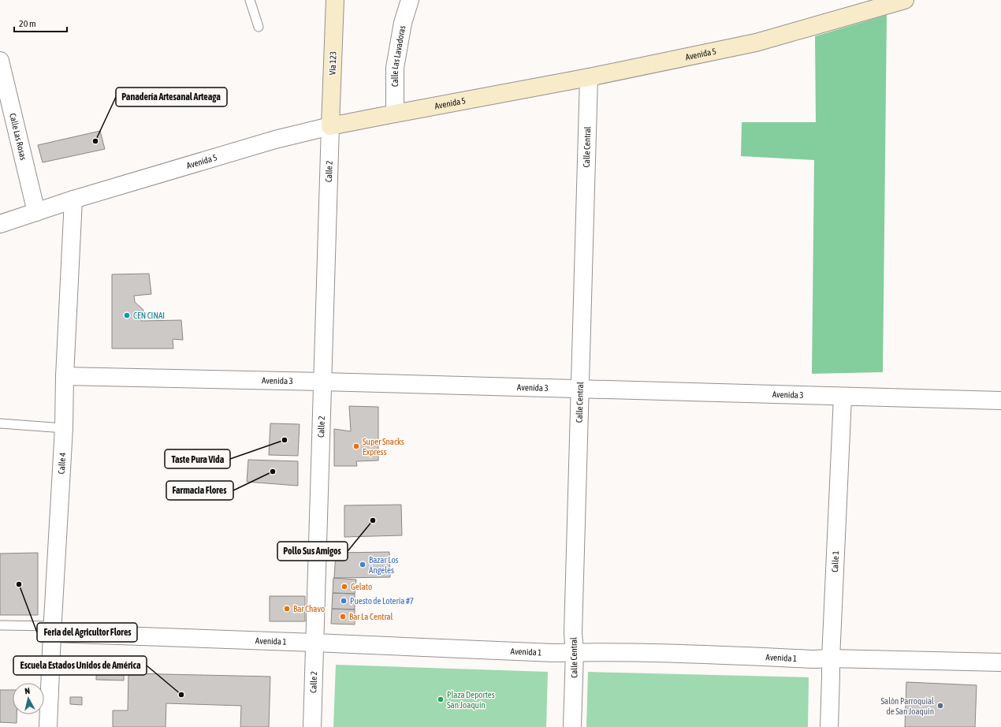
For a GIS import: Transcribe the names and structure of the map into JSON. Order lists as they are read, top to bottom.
{
  "streets": {
    "main road": ["Avenida 5", "Vía 123"],
    "street": [
      "Calle Las Lavadoras",
      "Calle Las Rosas",
      "Calle Central",
      "Calle 2",
      "Avenida 3",
      "Calle 4",
      "Calle 1",
      "Avenida 1"
    ]
  },
  "crossings": [
    ["Avenida 5", "Calle Las Lavadoras"],
    ["Avenida 5", "Vía 123"],
    ["Avenida 5", "Calle Las Rosas"],
    ["Avenida 5", "Calle Central"],
    ["Avenida 5", "Calle 2"],
    ["Avenida 5", "Calle 4"],
    ["Vía 123", "Calle 2"],
    ["Calle Central", "Avenida 3"],
    ["Calle Central", "Avenida 1"],
    ["Calle 2", "Avenida 3"],
    ["Calle 2", "Avenida 1"],
    ["Avenida 3", "Calle 4"],
    ["Avenida 3", "Calle 1"],
    ["Calle 4", "Avenida 1"],
    ["Calle 1", "Avenida 1"]
  ],
  "places": [
    "Panadería Artesanal Arteaga",
    "CEN CINAI",
    "Taste Pura Vida",
    "Super Snacks Express",
    "Farmacia Flores",
    "Pollo Sus Amigos",
    "Bazar Los Ángeles",
    "Feria del Agricultor Flores",
    "Gelato",
    "Puesto de Lotería #7",
    "Bar Chavo",
    "Bar La Central",
    "Escuela Estados Unidos de América",
    "Plaza Deportes San Joaquín",
    "Salón Parroquial de San Joaquín"
  ],
  "scale_bar": "20 m",
  "north": "top"
}
